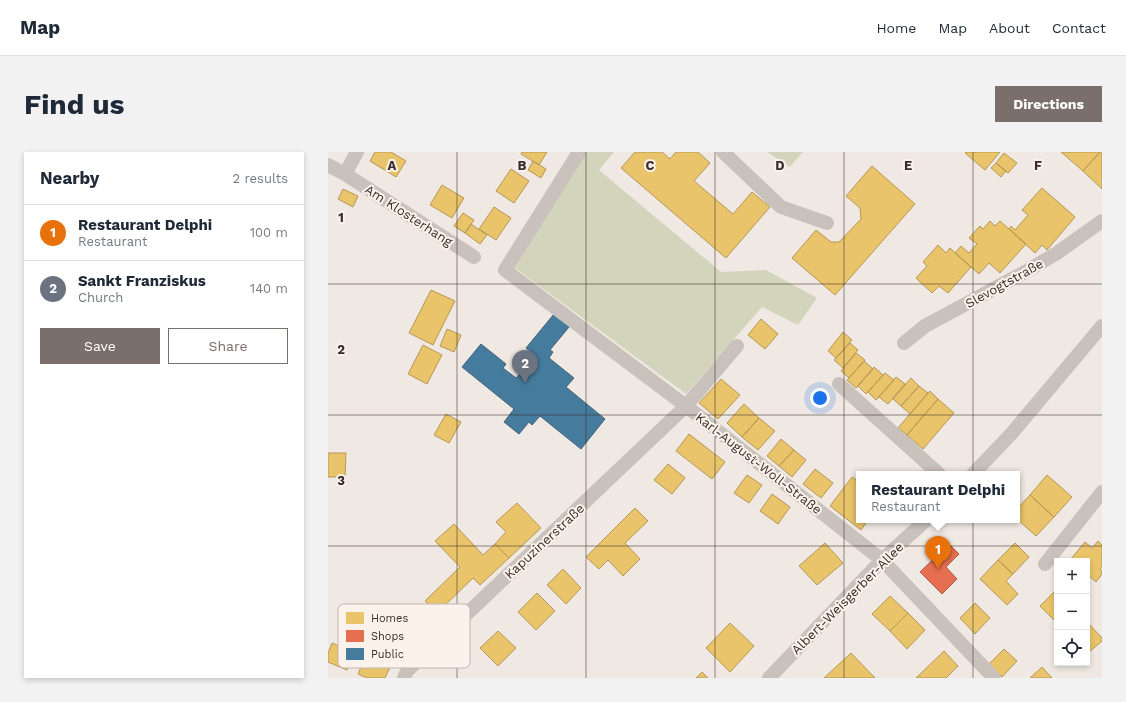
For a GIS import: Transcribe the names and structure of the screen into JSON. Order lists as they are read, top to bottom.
{
  "streets": {
    "street": [
      "Am Klosterhang",
      "Slevogtstraße",
      "Karl-August-Woll-Straße",
      "Kapuzinerstraße",
      "Albert-Weisgerber-Allee"
    ]
  },
  "crossings": [
    ["Karl-August-Woll-Straße", "Kapuzinerstraße"],
    ["Karl-August-Woll-Straße", "Albert-Weisgerber-Allee"]
  ],
  "legend": ["Homes", "Shops", "Public"],
  "page": {
    "header": "Map",
    "nav": [
      "Home",
      "Map",
      "About",
      "Contact"
    ],
    "buttons": [
      "Directions",
      ["Save", "Share"]
    ],
    "title": "Find us",
    "heading": ["Nearby", "2 results"],
    "list": [
      {
        "mark": "1",
        "name": "Restaurant Delphi",
        "note": "Restaurant",
        "value": "100 m"
      },
      {
        "mark": "2",
        "name": "Sankt Franziskus",
        "note": "Church",
        "value": "140 m"
      }
    ],
    "pins": ["2", "1"],
    "popup": ["Restaurant Delphi", "Restaurant"],
    "map_buttons": ["+", "−"]
  },
  "grid": {
    "columns": [
      "A",
      "B",
      "C",
      "D",
      "E",
      "F"
    ],
    "rows": ["1", "2", "3"]
  }
}
